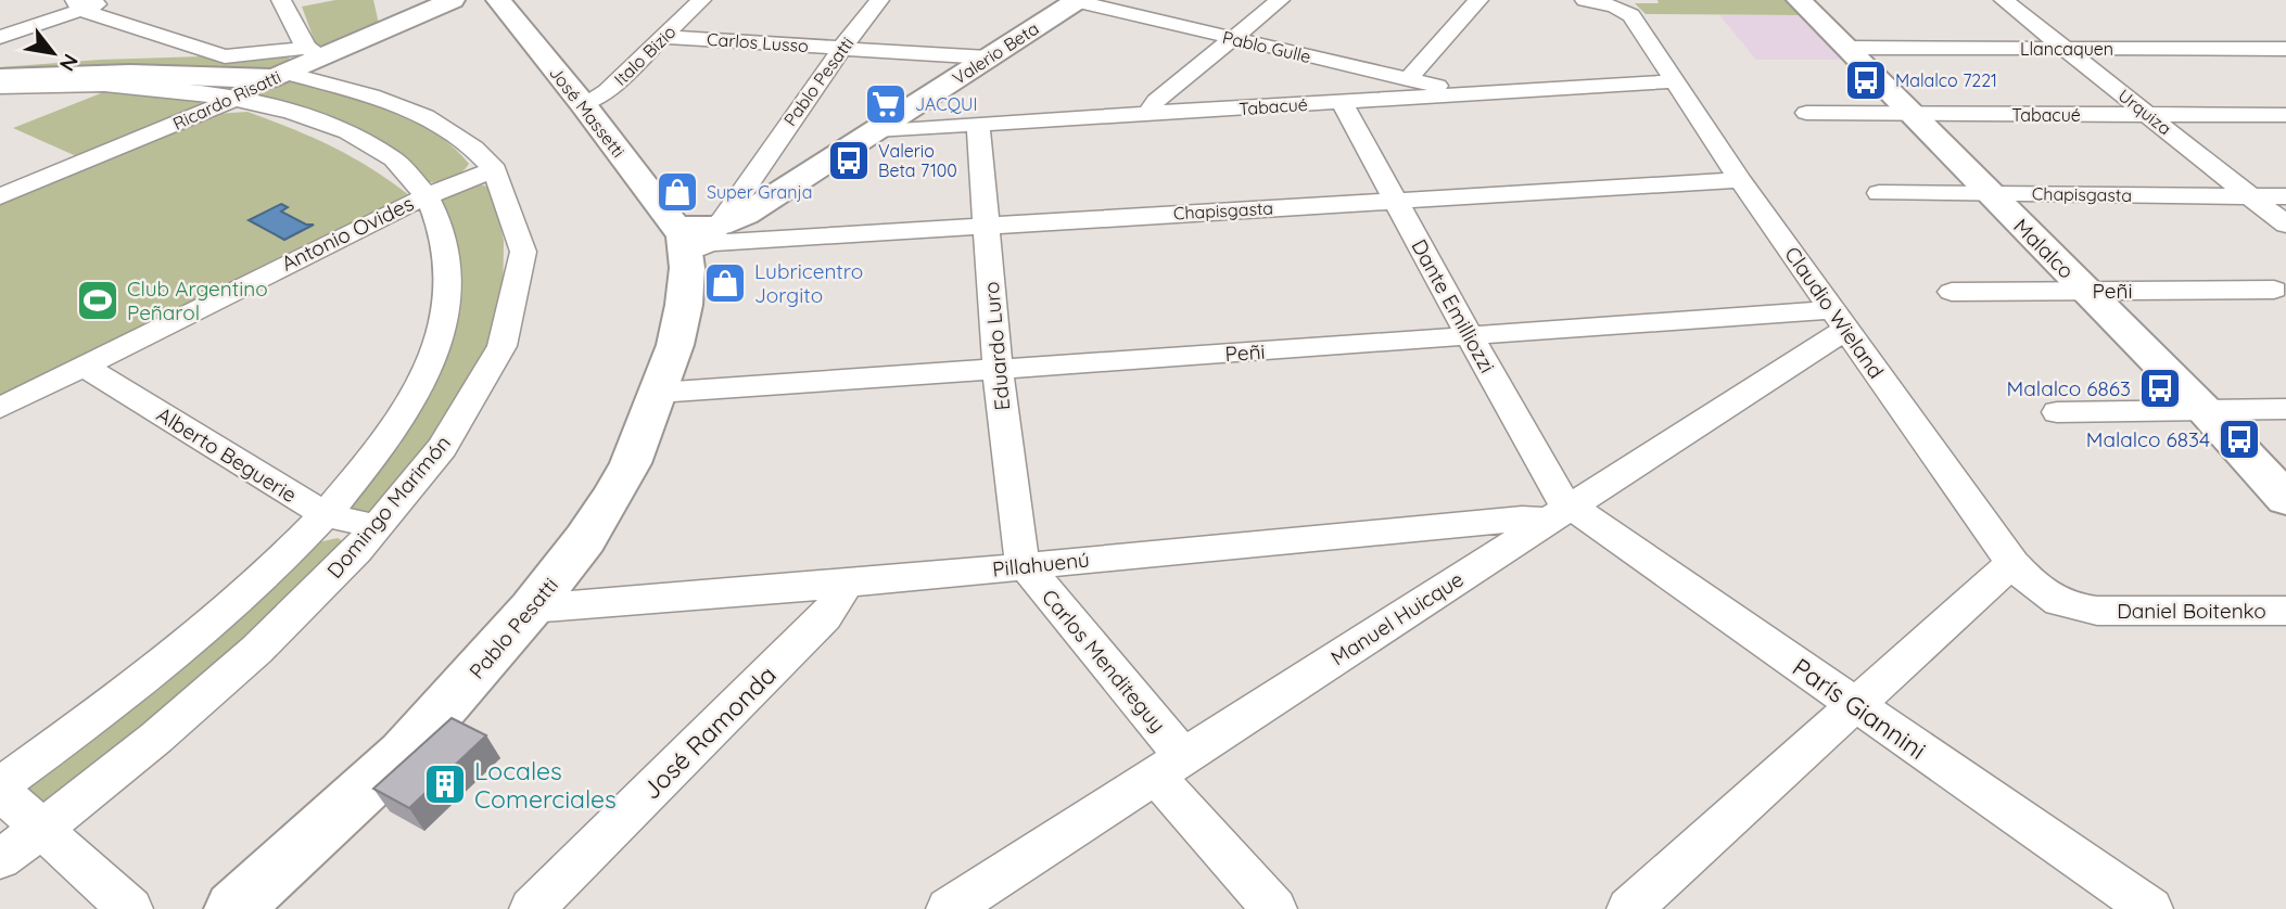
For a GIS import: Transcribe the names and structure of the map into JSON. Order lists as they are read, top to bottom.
{
  "streets": {
    "main road": [
      "Valerio Beta",
      "Pablo Pesatti",
      "Ricardo Risatti",
      "José Massetti",
      "Malalco"
    ],
    "street": [
      "Carlos Lusso",
      "Pablo Gulle",
      "Llancaquen",
      "Italo Bizio",
      "Tabacué",
      "Urquiza",
      "Chapisgasta",
      "Antonio Ovides",
      "Peñi",
      "Dante Emilliozzi",
      "Claudio Wieland",
      "Eduardo Luro",
      "Alberto Beguerie",
      "Domingo Marimón",
      "Pillahuenú",
      "Daniel Boitenko",
      "Manuel Huicque",
      "Carlos Menditeguy",
      "París Giannini",
      "José Ramonda"
    ]
  },
  "crossings": [
    ["Carlos Lusso", "Valerio Beta"],
    ["Carlos Lusso", "Italo Bizio"],
    ["Carlos Lusso", "Pablo Pesatti"],
    ["Pablo Gulle", "Valerio Beta"],
    ["Pablo Gulle", "Tabacué"],
    ["Llancaquen", "Urquiza"],
    ["Llancaquen", "Malalco"],
    ["Valerio Beta", "Pablo Pesatti"],
    ["Valerio Beta", "Tabacué"],
    ["Valerio Beta", "José Massetti"],
    ["Valerio Beta", "Chapisgasta"],
    ["Italo Bizio", "José Massetti"],
    ["Pablo Pesatti", "José Massetti"],
    ["Pablo Pesatti", "Chapisgasta"],
    ["Pablo Pesatti", "Peñi"],
    ["Pablo Pesatti", "Pillahuenú"],
    ["Ricardo Risatti", "Domingo Marimón"],
    ["Tabacué", "Urquiza"],
    ["Tabacué", "Malalco"],
    ["Tabacué", "Dante Emilliozzi"],
    ["Tabacué", "Claudio Wieland"],
    ["Tabacué", "Eduardo Luro"],
    ["José Massetti", "Chapisgasta"],
    ["Urquiza", "Chapisgasta"],
    ["Chapisgasta", "Malalco"],
    ["Chapisgasta", "Dante Emilliozzi"],
    ["Chapisgasta", "Claudio Wieland"],
    ["Chapisgasta", "Eduardo Luro"],
    ["Antonio Ovides", "Alberto Beguerie"],
    ["Antonio Ovides", "Domingo Marimón"],
    ["Malalco", "Peñi"],
    ["Peñi", "Dante Emilliozzi"],
    ["Peñi", "Claudio Wieland"],
    ["Peñi", "Eduardo Luro"],
    ["Peñi", "Manuel Huicque"],
    ["Dante Emilliozzi", "Pillahuenú"],
    ["Dante Emilliozzi", "Manuel Huicque"],
    ["Dante Emilliozzi", "París Giannini"],
    ["Claudio Wieland", "Daniel Boitenko"],
    ["Claudio Wieland", "Manuel Huicque"],
    ["Eduardo Luro", "Pillahuenú"],
    ["Eduardo Luro", "Carlos Menditeguy"],
    ["Alberto Beguerie", "Domingo Marimón"],
    ["Pillahuenú", "Manuel Huicque"],
    ["Pillahuenú", "Carlos Menditeguy"],
    ["Pillahuenú", "París Giannini"],
    ["Pillahuenú", "José Ramonda"],
    ["Manuel Huicque", "Carlos Menditeguy"],
    ["Manuel Huicque", "París Giannini"]
  ],
  "places": {
    "bus stop": [
      "Malalco 7221",
      "Valerio Beta 7100",
      "Malalco 6863",
      "Malalco 6834"
    ],
    "supermarket": ["JACQUI"],
    "shop": ["Super Granja", "Lubricentro Jorgito"],
    "sports": ["Club Argentino Peñarol"],
    "building": ["Locales Comerciales"]
  },
  "north": "bottom right"
}
